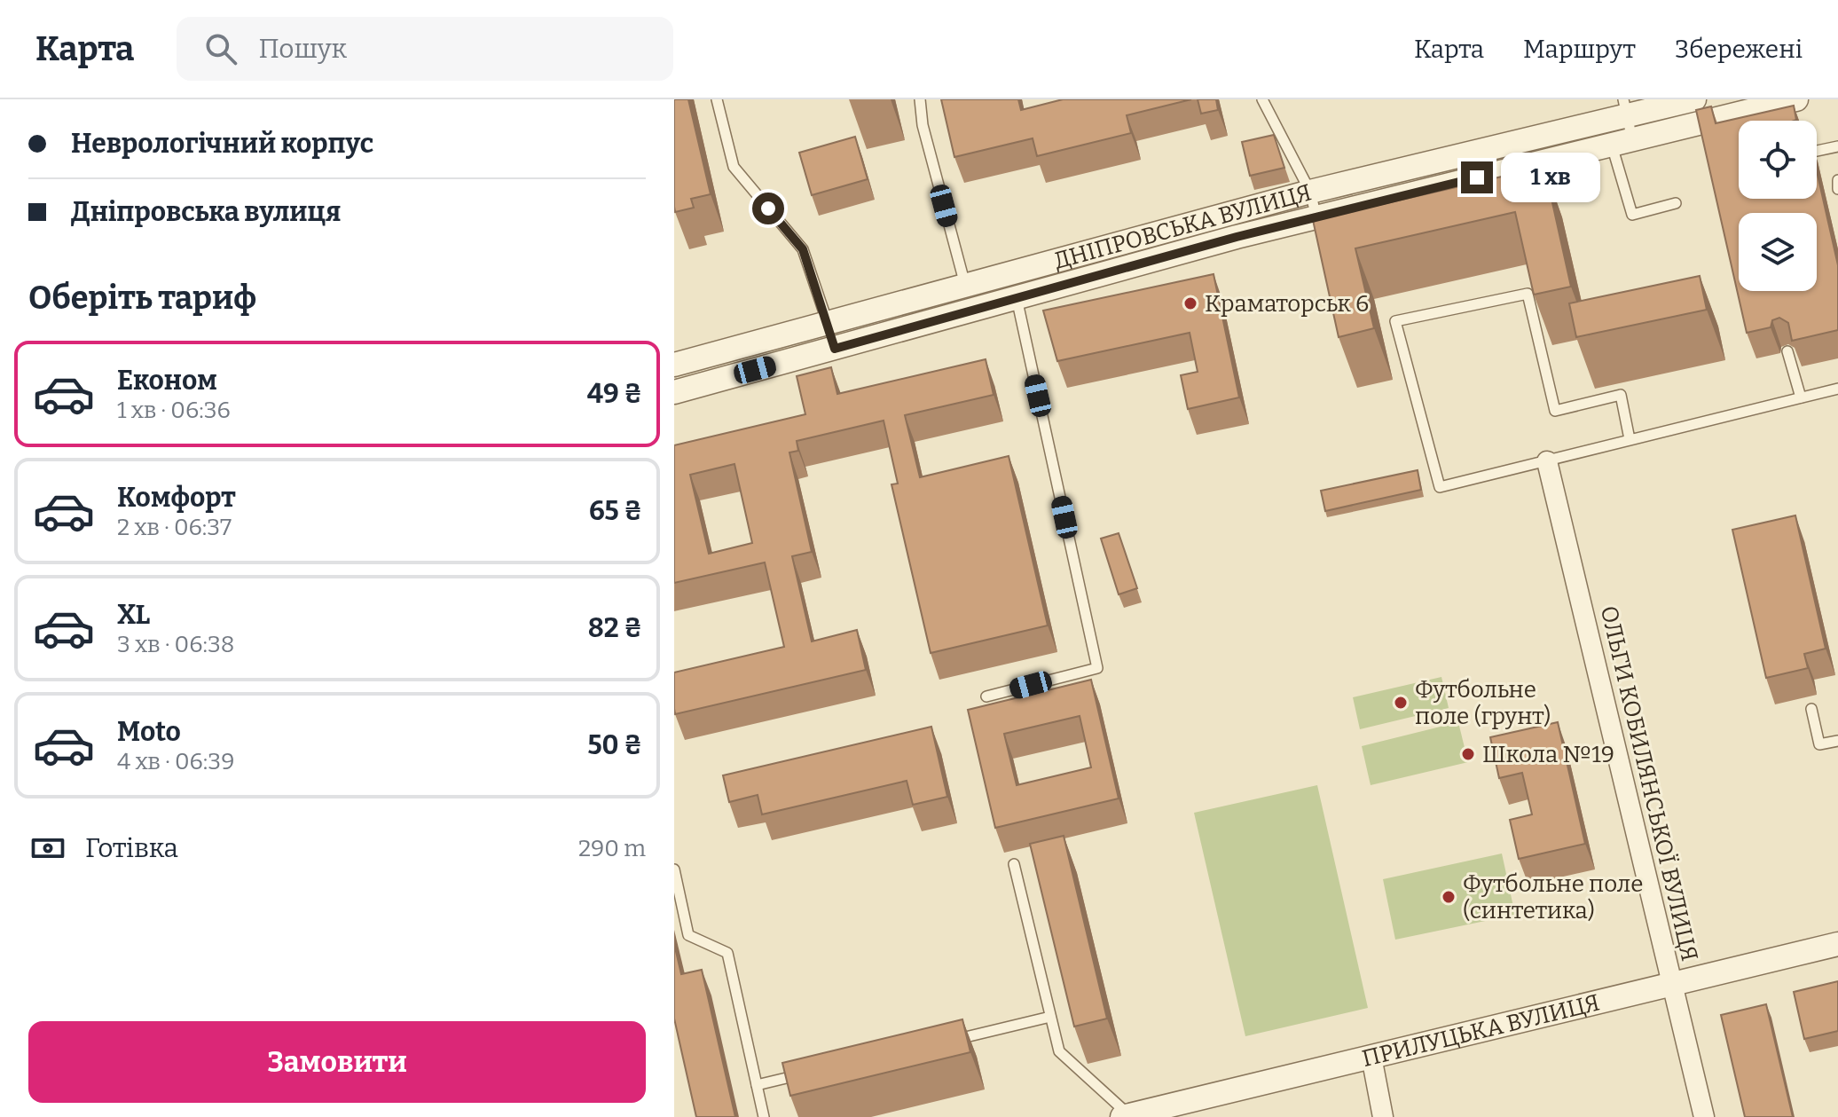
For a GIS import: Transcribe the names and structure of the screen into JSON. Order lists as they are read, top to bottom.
{
  "streets": {
    "street": ["ДНІПРОВСЬКА ВУЛИЦЯ", "ОЛЬГИ КОБИЛЯНСЬКОЇ ВУЛИЦЯ", "ПРИЛУЦЬКА ВУЛИЦЯ"]
  },
  "crossings": [
    ["ОЛЬГИ КОБИЛЯНСЬКОЇ ВУЛИЦЯ", "ПРИЛУЦЬКА ВУЛИЦЯ"]
  ],
  "places": [
    "Краматорськ 6",
    "Футбольне поле (грунт)",
    "Школа №19",
    "Футбольне поле (синтетика)"
  ],
  "page": {
    "header": "Карта",
    "search": "Пошук",
    "nav": ["Карта", "Маршрут", "Збережені"],
    "banner": ["Неврологічний корпус", "Дніпровська вулиця"],
    "bubble": "1 хв",
    "heading": "Оберіть тариф",
    "list": [
      {
        "name": "Економ",
        "note": "1 хв · 06:36",
        "value": "49 ₴"
      },
      {
        "name": "Комфорт",
        "note": "2 хв · 06:37",
        "value": "65 ₴"
      },
      {
        "name": "XL",
        "note": "3 хв · 06:38",
        "value": "82 ₴"
      },
      {
        "name": "Moto",
        "note": "4 хв · 06:39",
        "value": "50 ₴"
      }
    ],
    "pay": ["Готівка", "290 m"],
    "buttons": "Замовити"
  }
}
